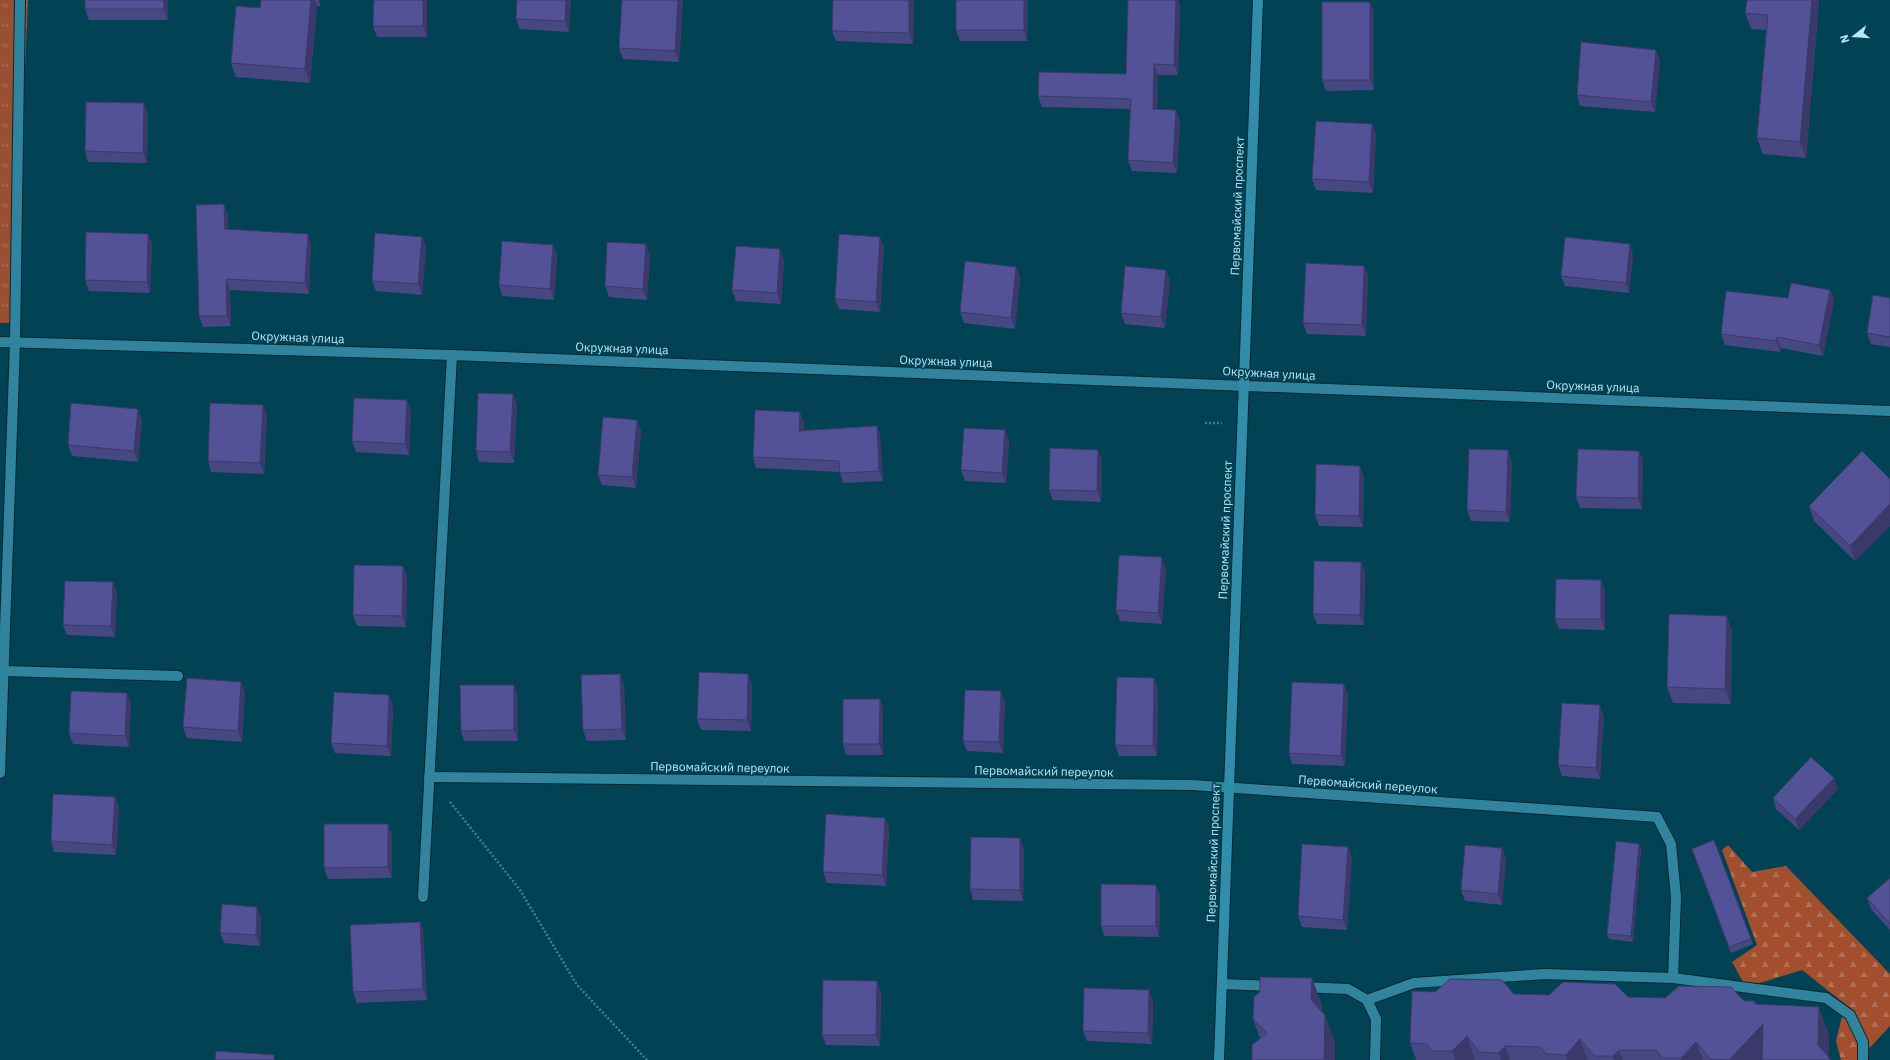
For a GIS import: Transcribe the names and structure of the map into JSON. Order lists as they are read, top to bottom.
{
  "streets": {
    "street": ["Первомайский проспект", "Окружная улица", "Первомайский переулок"]
  },
  "crossings": [
    ["Первомайский проспект", "Окружная улица"],
    ["Первомайский проспект", "Первомайский переулок"]
  ],
  "north": "left"
}
